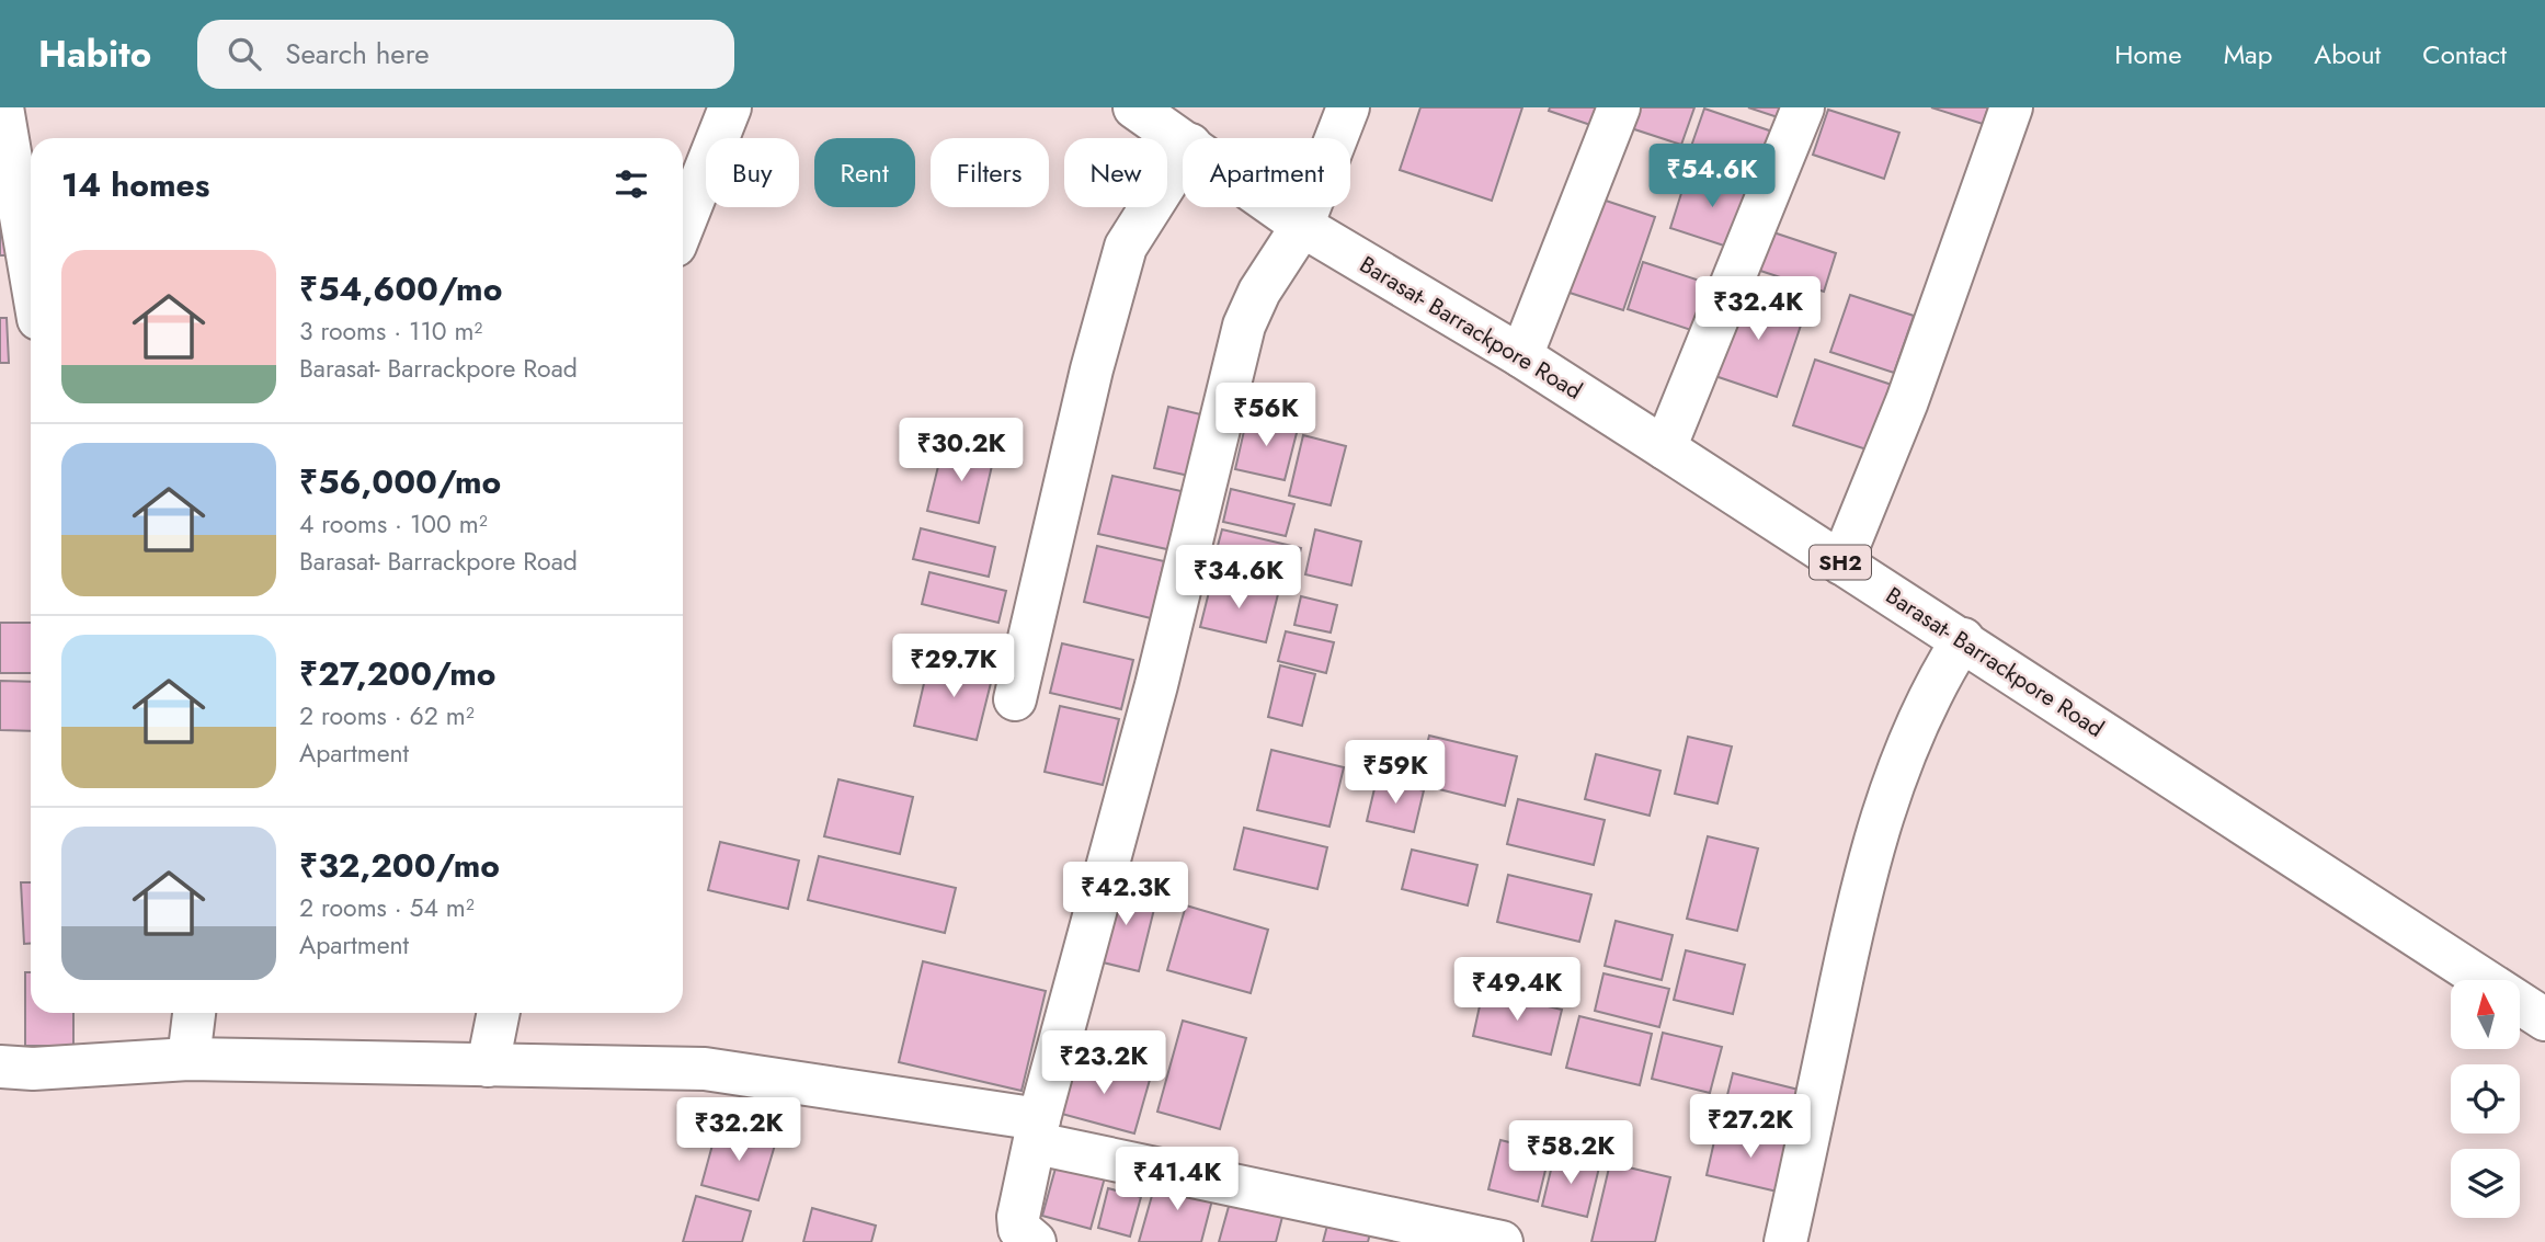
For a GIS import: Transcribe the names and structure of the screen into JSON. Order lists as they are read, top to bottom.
{
  "streets": {
    "street": ["Barasat- Barrackpore Road", "SH2"]
  },
  "north": "top",
  "page": {
    "header": "Habito",
    "search": "Search here",
    "nav": [
      "Home",
      "Map",
      "About",
      "Contact"
    ],
    "chip": [
      "Buy",
      "Rent",
      "Filters",
      "New",
      "Apartment"
    ],
    "heading": "14 homes",
    "price": [
      "₹54.6K",
      "₹32.4K",
      "₹56K",
      "₹30.2K",
      "₹34.6K",
      "₹29.7K",
      "₹59K",
      "₹42.3K",
      "₹49.4K",
      "₹23.2K",
      "₹27.2K",
      "₹32.2K",
      "₹58.2K",
      "₹41.4K"
    ],
    "list": [
      {
        "name": "₹54,600/mo",
        "note": "3 rooms · 110 m² · Barasat- Barrackpore Road"
      },
      {
        "name": "₹56,000/mo",
        "note": "4 rooms · 100 m² · Barasat- Barrackpore Road"
      },
      {
        "name": "₹27,200/mo",
        "note": "2 rooms · 62 m² · Apartment"
      },
      {
        "name": "₹32,200/mo",
        "note": "2 rooms · 54 m² · Apartment"
      }
    ]
  }
}
